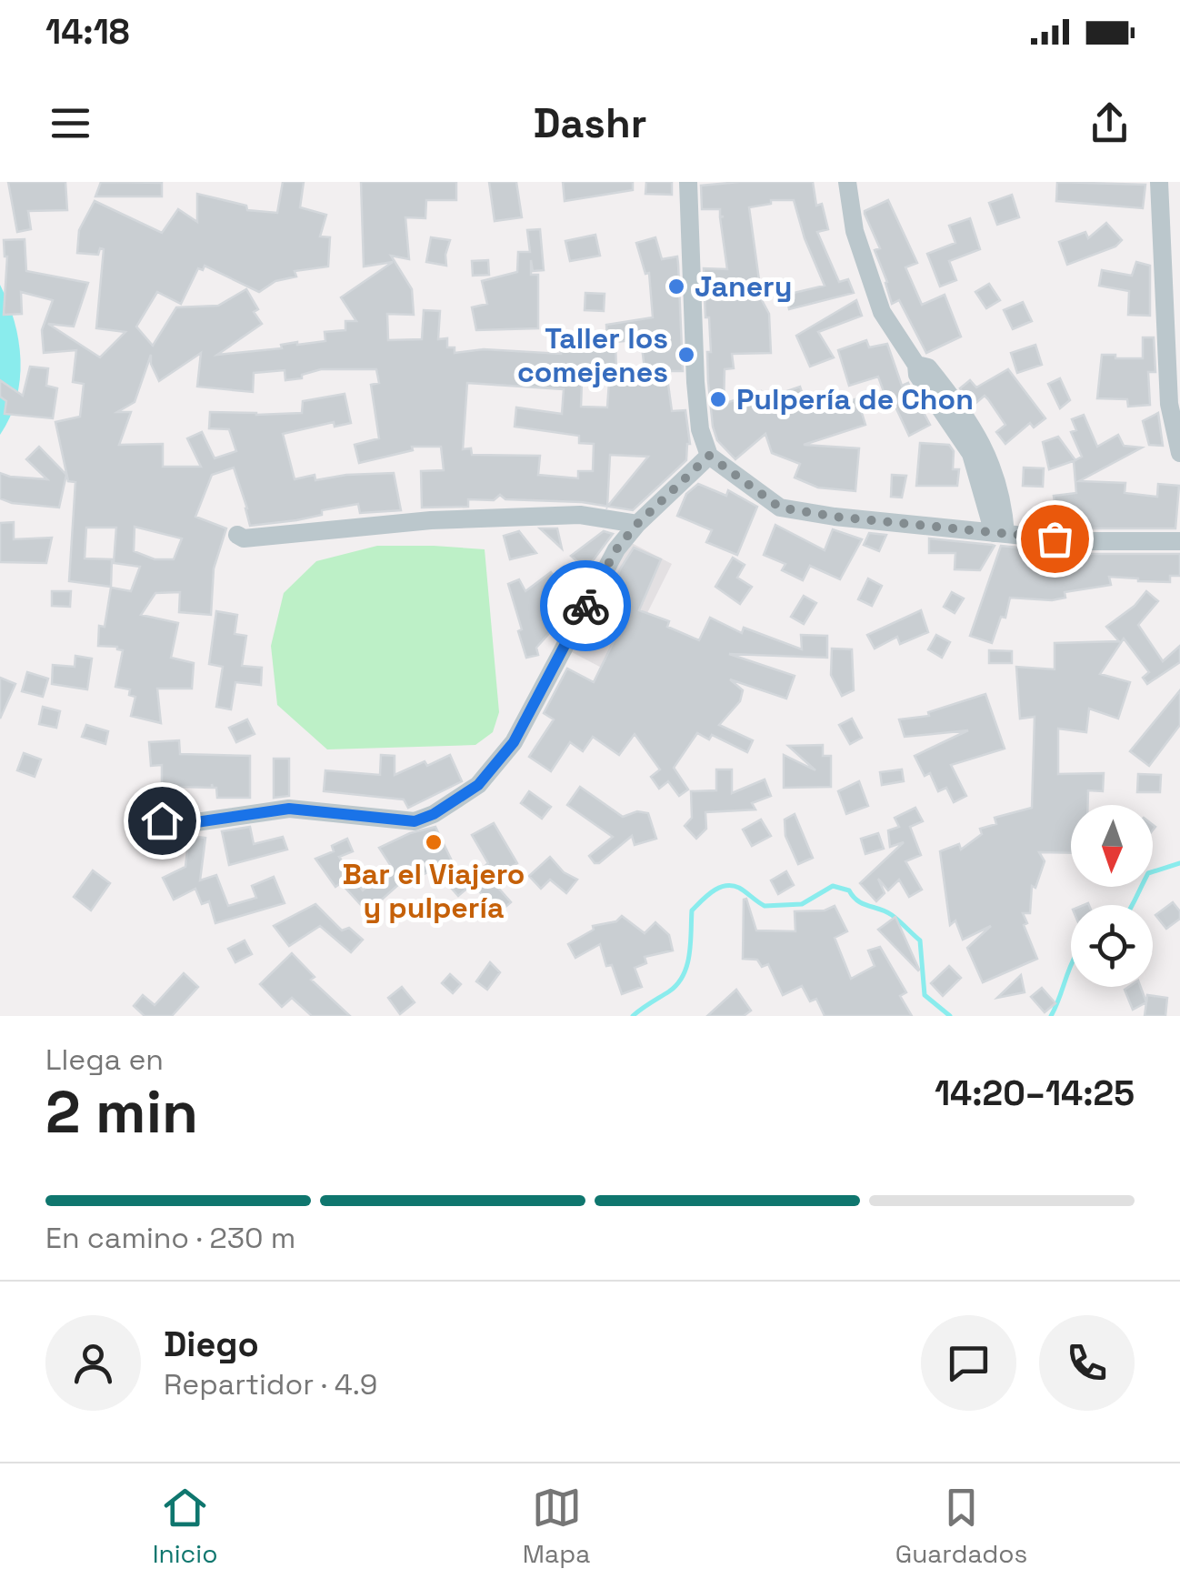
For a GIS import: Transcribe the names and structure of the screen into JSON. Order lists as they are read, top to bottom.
{
  "places": [
    "Janery",
    "Taller los comejenes",
    "Pulpería de Chon",
    "Bar el Viajero y pulpería"
  ],
  "north": "bottom",
  "page": {
    "status": "14:18",
    "header": "Dashr",
    "heading": ["2 min", "Llega en", "14:20–14:25"],
    "panel": ["Diego", "Repartidor · 4.9"],
    "bar": "En camino · 230 m",
    "tabs": ["Inicio", "Mapa", "Guardados"]
  }
}
